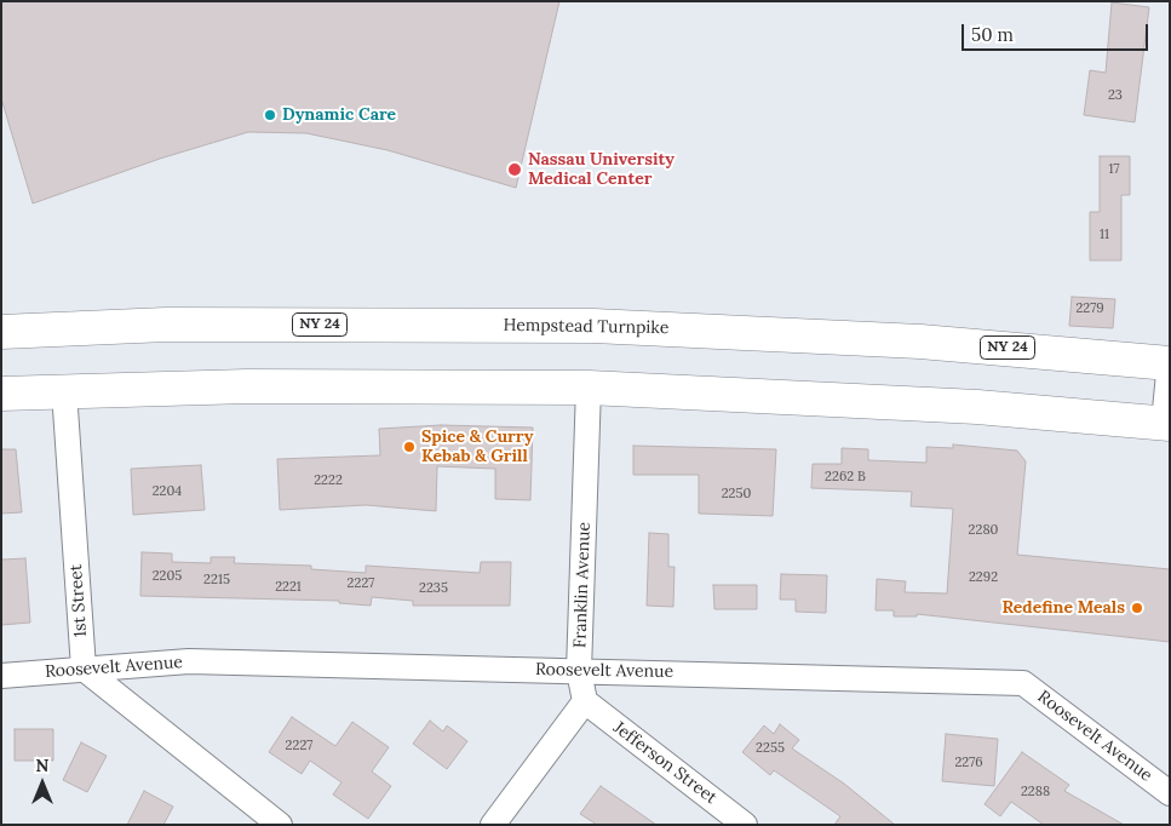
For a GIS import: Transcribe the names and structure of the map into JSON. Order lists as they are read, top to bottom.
{
  "streets": {
    "main road": ["NY 24", "Hempstead Turnpike"],
    "street": [
      "Franklin Avenue",
      "1st Street",
      "Roosevelt Avenue",
      "Jefferson Street"
    ]
  },
  "crossings": [
    ["Franklin Avenue", "Roosevelt Avenue"],
    ["Franklin Avenue", "Jefferson Street"],
    ["1st Street", "Roosevelt Avenue"]
  ],
  "places": [
    "Dynamic Care",
    "Nassau University Medical Center",
    "Spice & Curry Kebab & Grill",
    "Redefine Meals"
  ],
  "house_numbers": [
    "23",
    "17",
    "11",
    "2279",
    "2262 B",
    "2222",
    "2204",
    "2250",
    "2280",
    "2205",
    "2292",
    "2215",
    "2227",
    "2221",
    "2235",
    "2227",
    "2255",
    "2276",
    "2288"
  ],
  "scale_bar": "50 m",
  "north": "top"
}
